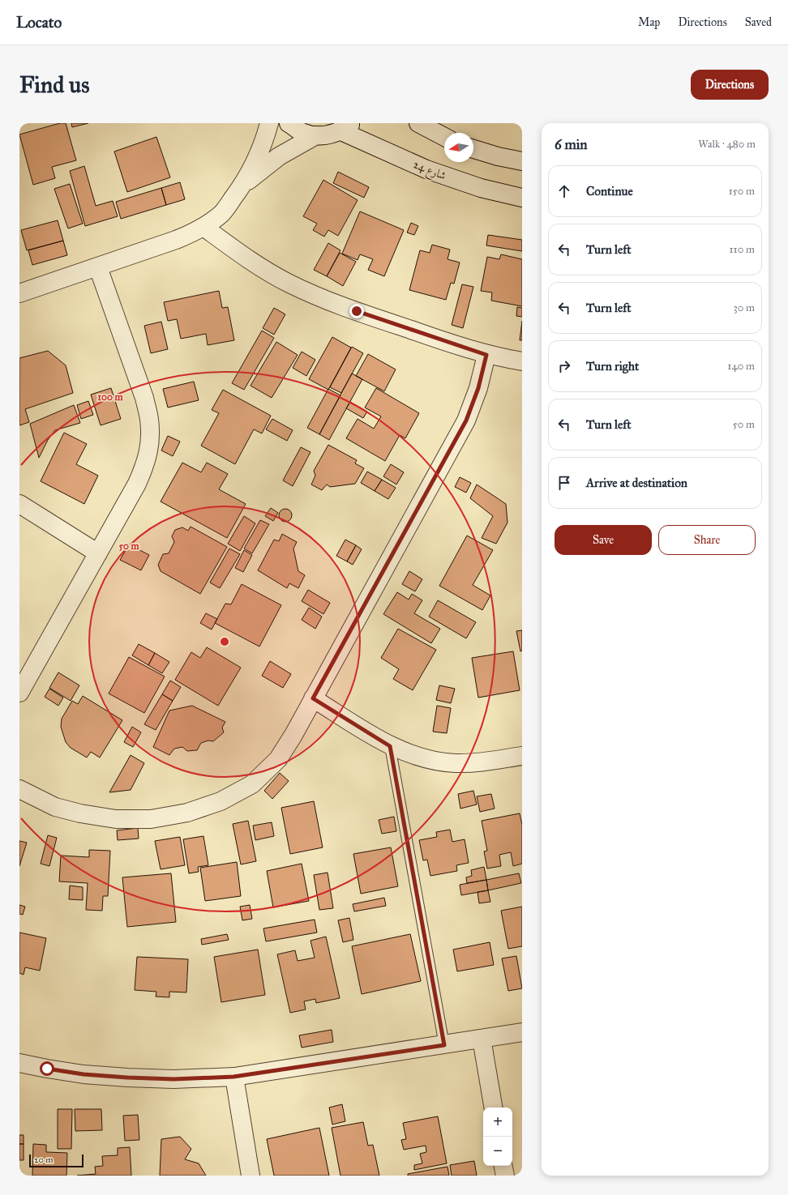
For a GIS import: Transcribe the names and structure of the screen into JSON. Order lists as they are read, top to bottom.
{
  "streets": {
    "street": ["شارع 24"]
  },
  "scale_bar": "20 m",
  "north": "left",
  "page": {
    "header": "Locato",
    "nav": ["Map", "Directions", "Saved"],
    "buttons": [
      "Directions",
      ["Save", "Share"]
    ],
    "title": "Find us",
    "heading": ["6 min", "Walk · 480 m"],
    "list": [
      ["Continue", "150 m"],
      ["Turn left", "110 m"],
      ["Turn left", "30 m"],
      ["Turn right", "140 m"],
      ["Turn left", "50 m"],
      "Arrive at destination"
    ],
    "map_buttons": ["+", "−"],
    "scale": "20 m"
  },
  "rings": ["100 m", "50 m"]
}
